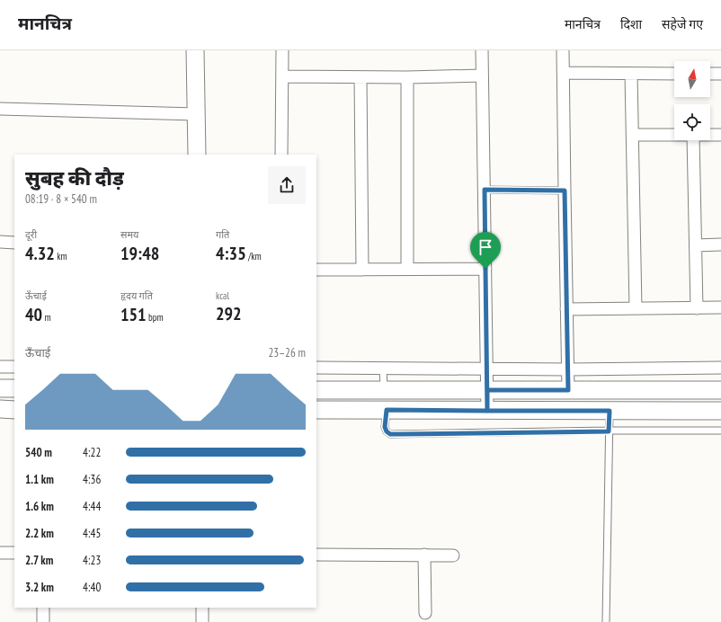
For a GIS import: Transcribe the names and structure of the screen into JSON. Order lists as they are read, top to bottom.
{
  "north": "top",
  "page": {
    "header": "मानचित्र",
    "nav": ["मानचित्र", "दिशा", "सहेजे गए"],
    "heading": ["सुबह की दौड़", "08:19 · 8 × 540 m"],
    "stats": [
      ["दूरी", "4.32 km"],
      ["समय", "19:48"],
      ["गति", "4:35 /km"],
      ["ऊँचाई", "40 m"],
      ["हृदय गति", "151 bpm"],
      ["kcal", "292"]
    ],
    "chart": ["ऊँचाई", "23–26 m"],
    "list": [
      {
        "name": "540 m",
        "note": "4:22"
      },
      {
        "name": "1.1 km",
        "note": "4:36"
      },
      {
        "name": "1.6 km",
        "note": "4:44"
      },
      {
        "name": "2.2 km",
        "note": "4:45"
      },
      {
        "name": "2.7 km",
        "note": "4:23"
      },
      {
        "name": "3.2 km",
        "note": "4:40"
      }
    ]
  }
}
